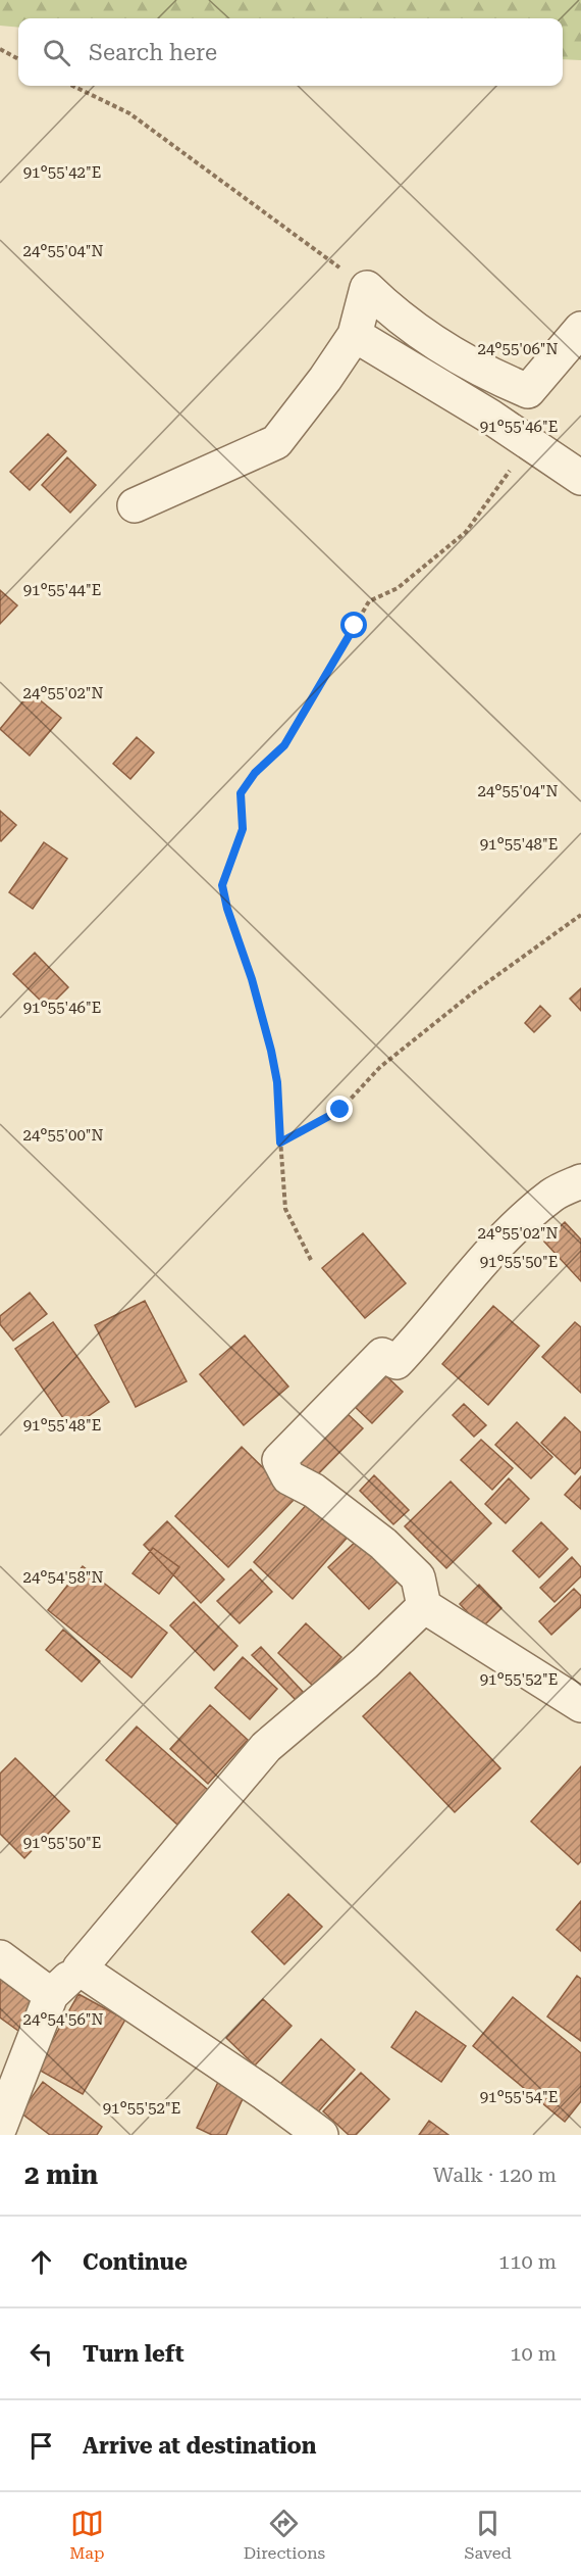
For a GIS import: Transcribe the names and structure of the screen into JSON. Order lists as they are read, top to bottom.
{
  "page": {
    "search": "Search here",
    "heading": ["2 min", "Walk · 120 m"],
    "list": [
      ["Continue", "110 m"],
      ["Turn left", "10 m"],
      "Arrive at destination"
    ],
    "nav": ["Map", "Directions", "Saved"]
  },
  "coordinates": [
    "91°55'42\"E",
    "24°55'04\"N",
    "24°55'06\"N",
    "91°55'46\"E",
    "91°55'44\"E",
    "24°55'02\"N",
    "91°55'48\"E",
    "24°55'00\"N",
    "91°55'50\"E",
    "24°54'58\"N",
    "91°55'52\"E",
    "24°54'56\"N",
    "91°55'54\"E"
  ]
}
